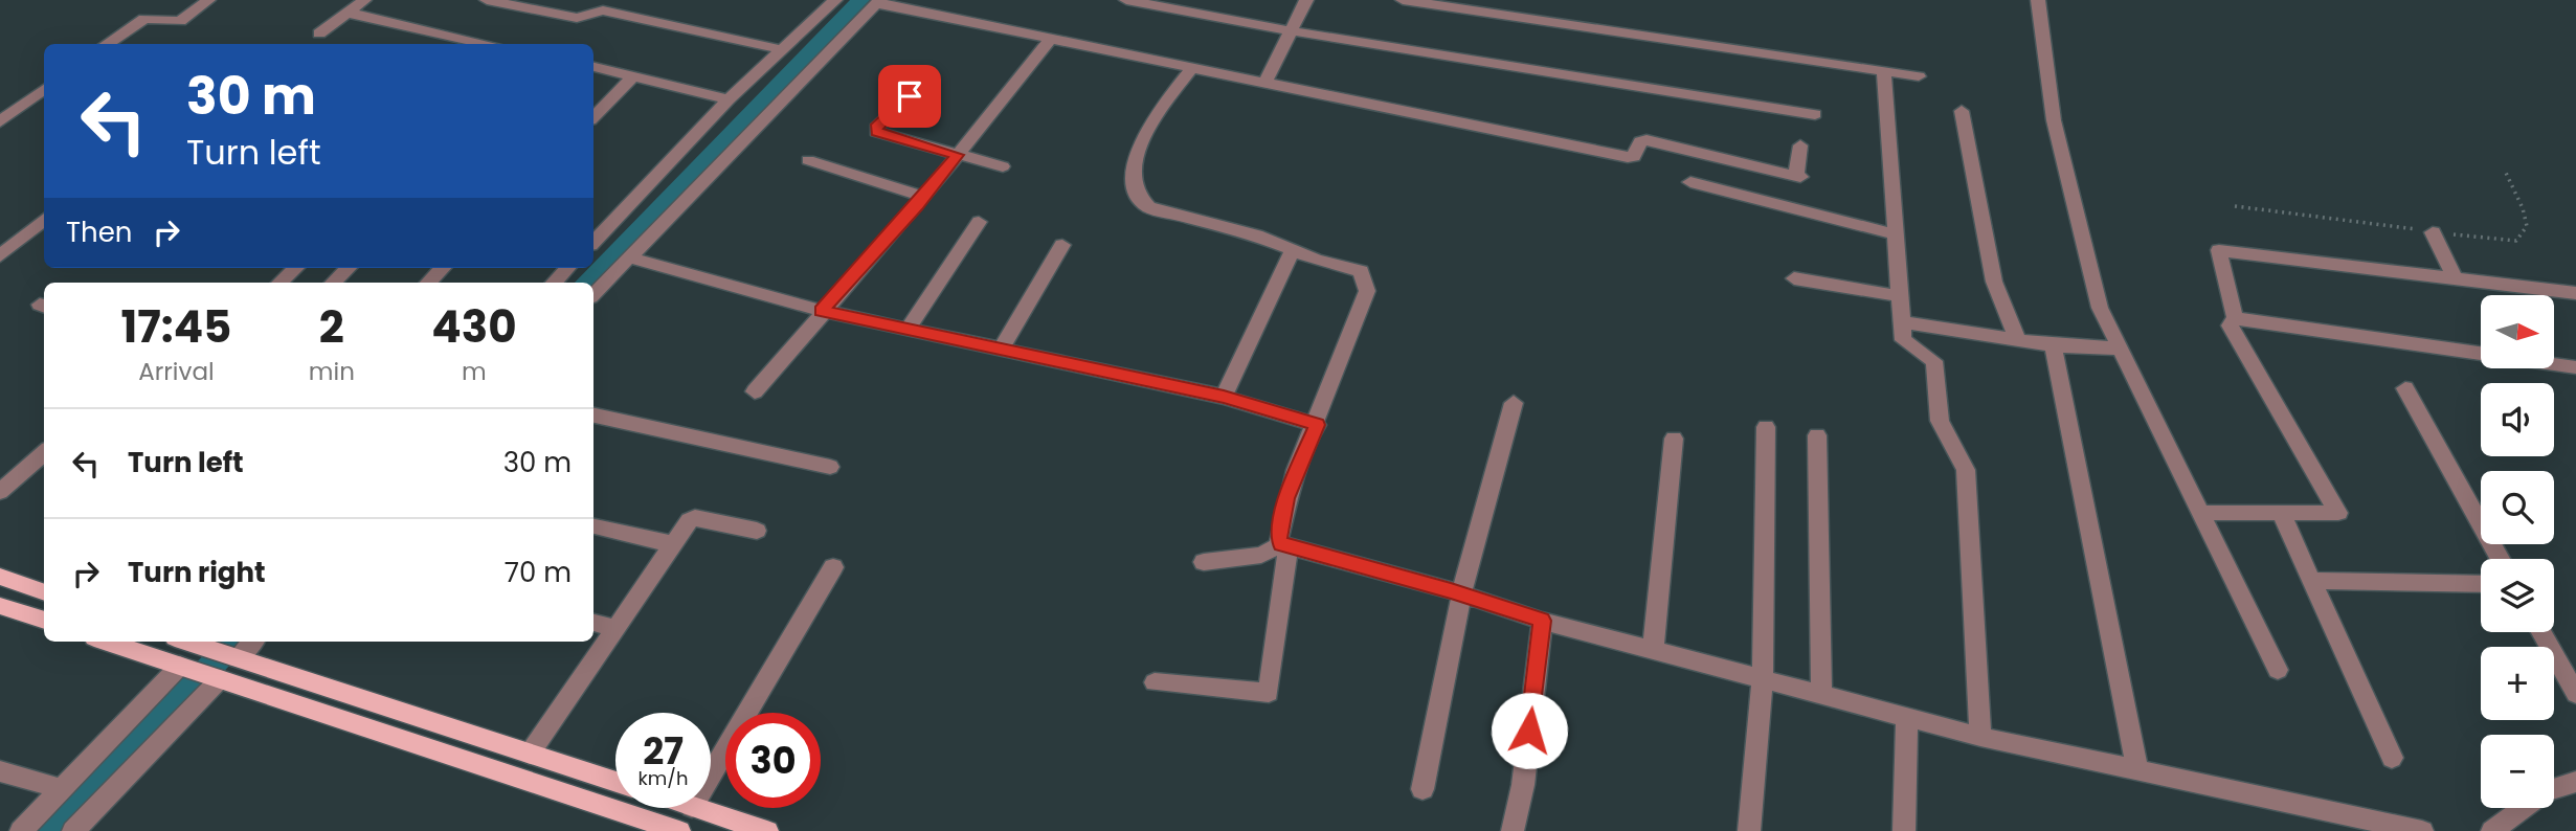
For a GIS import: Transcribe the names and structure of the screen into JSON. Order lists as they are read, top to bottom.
{
  "north": "right",
  "page": {
    "turn": ["30 m", "Turn left"],
    "then": "Then",
    "eta": [
      "17:45",
      "Arrival",
      "2",
      "min",
      "430",
      "m"
    ],
    "map_buttons": ["+", "−"],
    "list": [
      {
        "name": "Turn left",
        "value": "30 m"
      },
      {
        "name": "Turn right",
        "value": "70 m"
      }
    ],
    "speed": "27 km/h",
    "limit": "30"
  }
}
